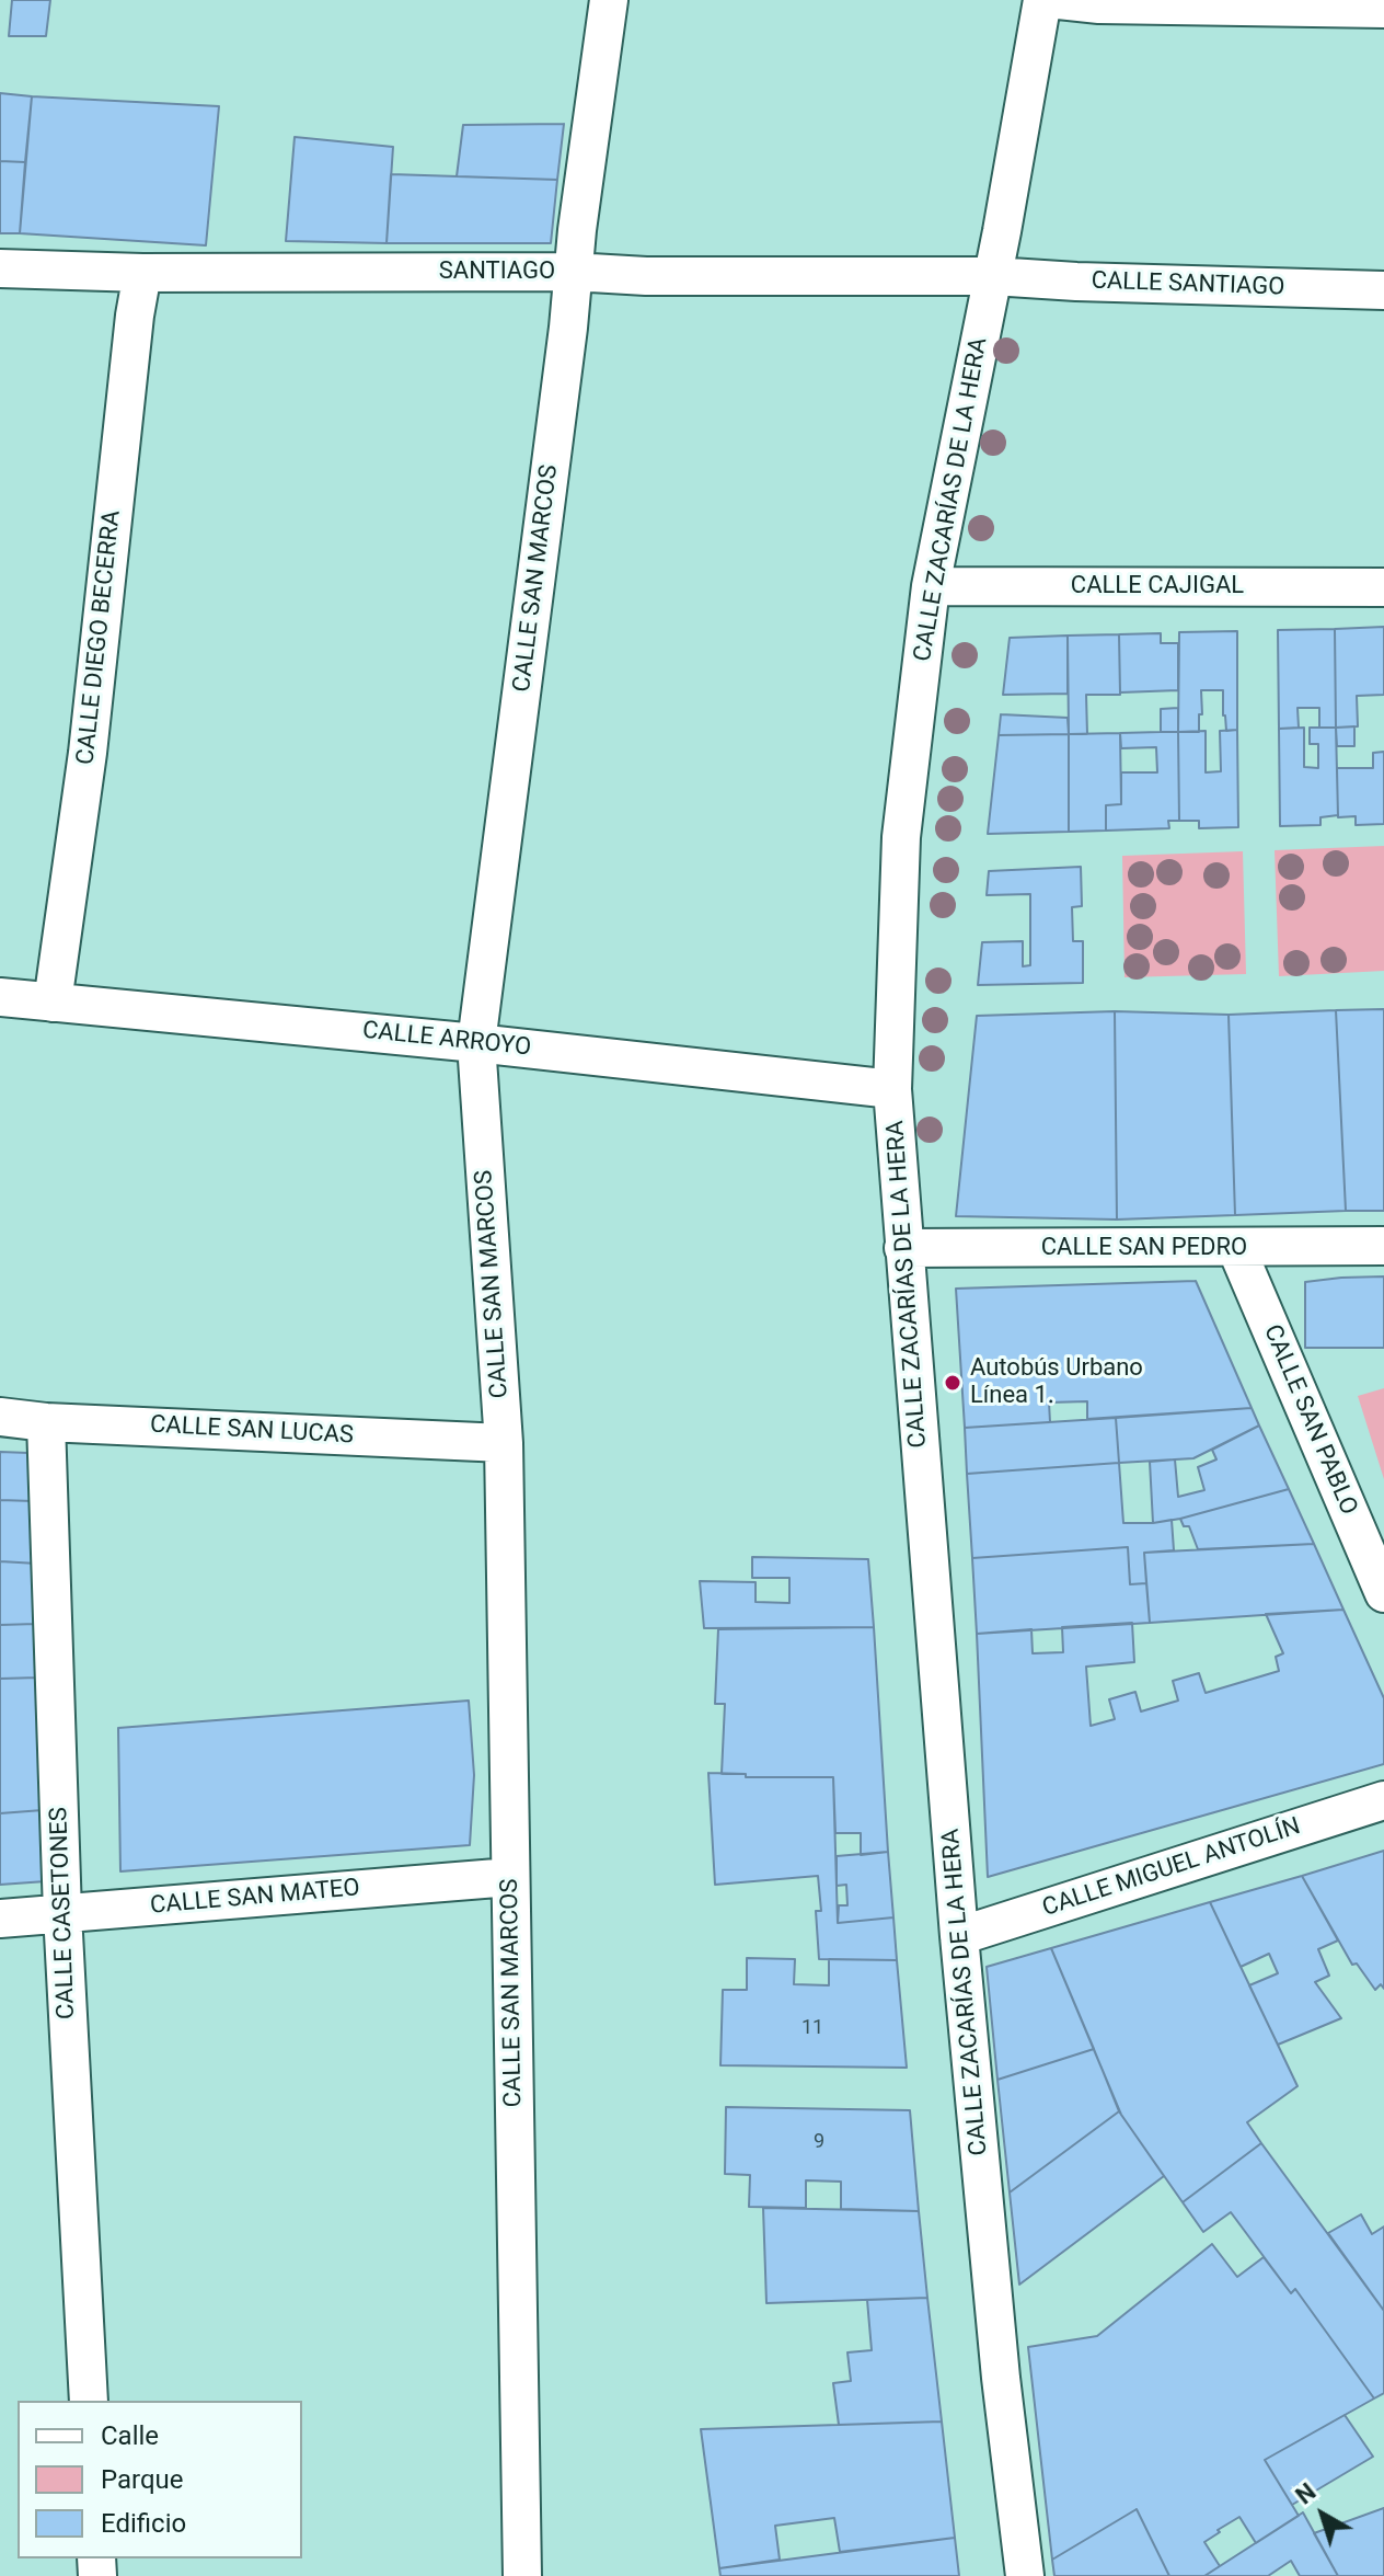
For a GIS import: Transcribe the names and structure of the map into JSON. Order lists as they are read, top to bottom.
{
  "streets": {
    "street": [
      "SANTIAGO",
      "CALLE SANTIAGO",
      "CALLE ZACARÍAS DE LA HERA",
      "CALLE SAN MARCOS",
      "CALLE CAJIGAL",
      "CALLE DIEGO BECERRA",
      "CALLE ARROYO",
      "CALLE SAN PEDRO",
      "CALLE SAN PABLO",
      "CALLE SAN LUCAS",
      "CALLE MIGUEL ANTOLÍN",
      "CALLE SAN MATEO",
      "CALLE CASETONES"
    ]
  },
  "crossings": [
    ["SANTIAGO", "CALLE SANTIAGO"],
    ["SANTIAGO", "CALLE ZACARÍAS DE LA HERA"],
    ["SANTIAGO", "CALLE SAN MARCOS"],
    ["SANTIAGO", "CALLE DIEGO BECERRA"],
    ["CALLE SANTIAGO", "CALLE ZACARÍAS DE LA HERA"],
    ["CALLE ZACARÍAS DE LA HERA", "CALLE CAJIGAL"],
    ["CALLE ZACARÍAS DE LA HERA", "CALLE ARROYO"],
    ["CALLE ZACARÍAS DE LA HERA", "CALLE SAN PEDRO"],
    ["CALLE ZACARÍAS DE LA HERA", "CALLE MIGUEL ANTOLÍN"],
    ["CALLE SAN MARCOS", "CALLE ARROYO"],
    ["CALLE SAN MARCOS", "CALLE SAN LUCAS"],
    ["CALLE SAN MARCOS", "CALLE SAN MATEO"],
    ["CALLE DIEGO BECERRA", "CALLE ARROYO"],
    ["CALLE SAN PEDRO", "CALLE SAN PABLO"],
    ["CALLE SAN LUCAS", "CALLE CASETONES"],
    ["CALLE SAN MATEO", "CALLE CASETONES"]
  ],
  "places": ["Autobús Urbano Línea 1."],
  "house_numbers": ["11", "9"],
  "legend": ["Calle", "Parque", "Edificio"],
  "north": "top left"
}
